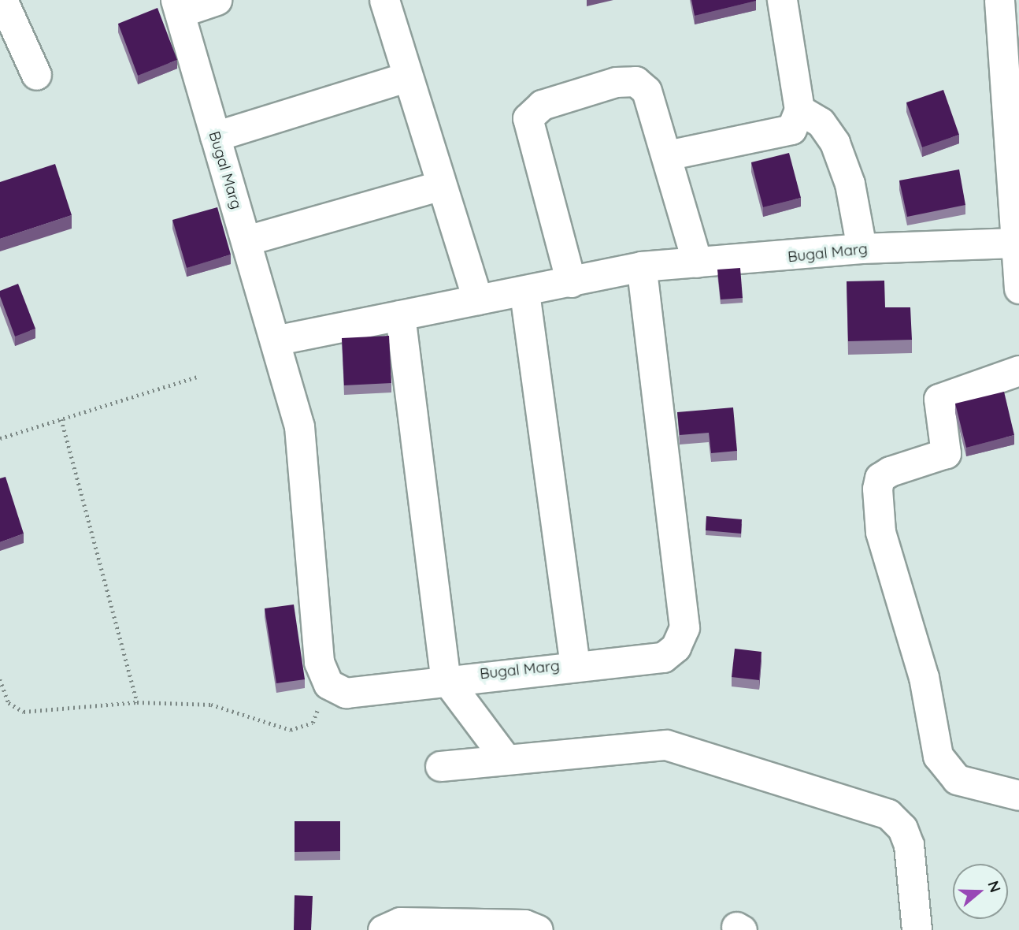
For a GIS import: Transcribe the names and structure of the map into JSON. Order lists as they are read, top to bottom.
{
  "streets": {
    "street": ["Bugal Marg"]
  },
  "north": "right"
}
